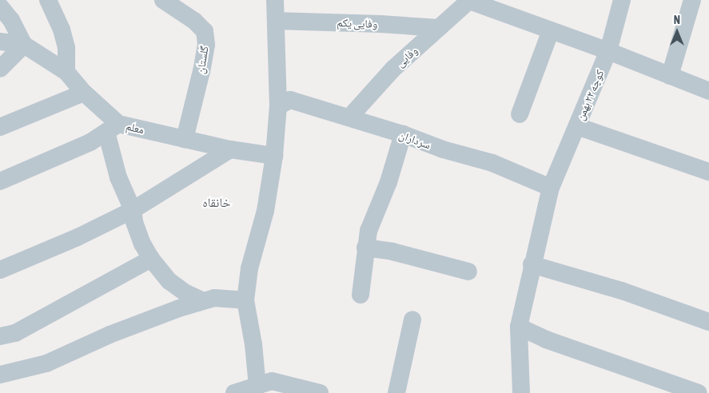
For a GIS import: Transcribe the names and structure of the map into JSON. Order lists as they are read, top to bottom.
{
  "streets": {
    "street": [
      "وفایی یکم",
      "وفایی",
      "گلستان",
      "کوچه ۲۲ بهمن",
      "معلم",
      "سرداران"
    ]
  },
  "crossings": [
    ["وفایی یکم", "وفایی"],
    ["وفایی", "سرداران"],
    ["گلستان", "معلم"],
    ["کوچه ۲۲ بهمن", "سرداران"]
  ],
  "districts": ["خانقاه"],
  "north": "top"
}
